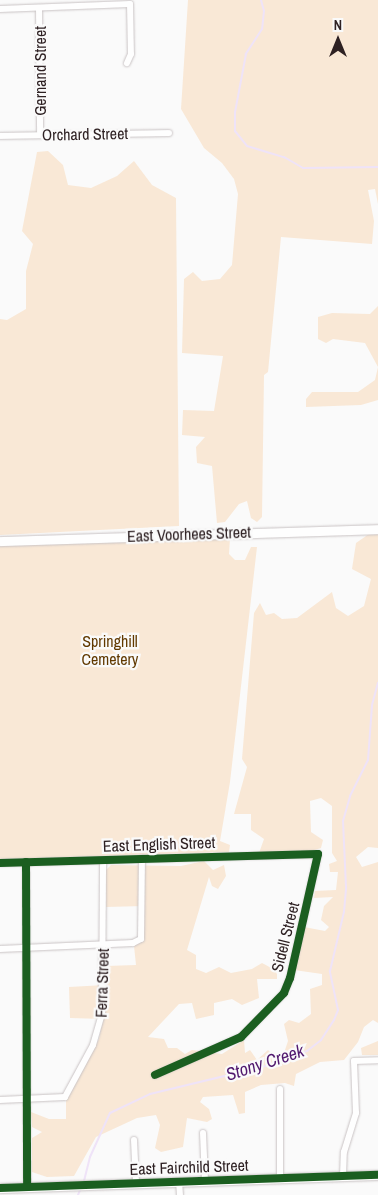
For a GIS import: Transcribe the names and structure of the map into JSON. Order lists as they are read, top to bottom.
{
  "streets": {
    "street": [
      "Gernand Street",
      "Orchard Street",
      "East Voorhees Street",
      "East English Street",
      "Sidell Street",
      "Ferra Street",
      "East Fairchild Street"
    ]
  },
  "crossings": [
    ["Gernand Street", "Orchard Street"],
    ["East English Street", "Sidell Street"],
    ["East English Street", "Ferra Street"]
  ],
  "water": ["Stony Creek"],
  "parks": ["Springhill Cemetery"],
  "north": "top"
}
